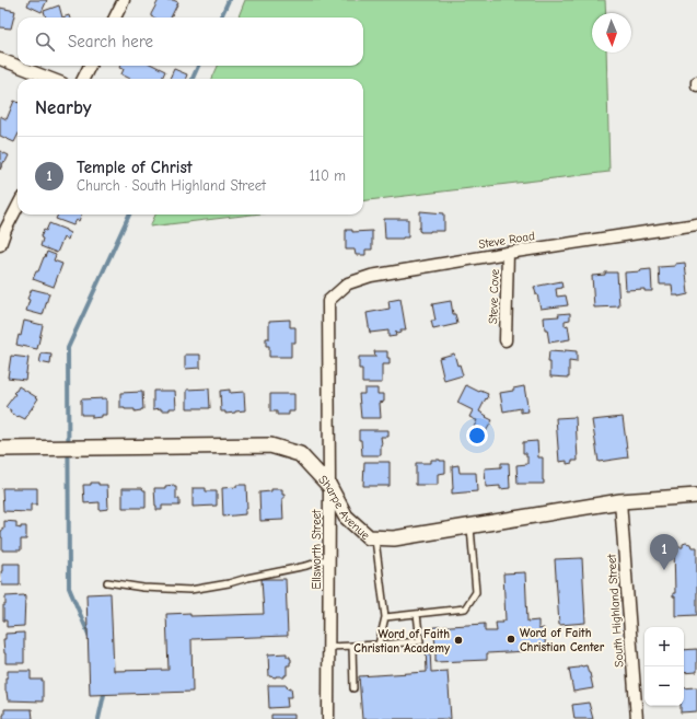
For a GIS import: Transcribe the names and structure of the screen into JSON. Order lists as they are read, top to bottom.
{
  "streets": {
    "street": [
      "Steve Road",
      "Steve Cove",
      "Sharpe Avenue",
      "Ellsworth Street",
      "South Highland Street"
    ]
  },
  "crossings": [
    ["Steve Road", "Steve Cove"],
    ["Steve Road", "Ellsworth Street"],
    ["Sharpe Avenue", "Ellsworth Street"],
    ["Sharpe Avenue", "South Highland Street"]
  ],
  "places": ["Word of Faith Christian Center", "Word of Faith Christian Academy"],
  "north": "bottom",
  "page": {
    "search": "Search here",
    "heading": "Nearby",
    "list": [
      {
        "mark": "1",
        "name": "Temple of Christ",
        "note": "Church · South Highland Street",
        "value": "110 m"
      }
    ],
    "pins": "1",
    "map_buttons": ["+", "−"]
  }
}
